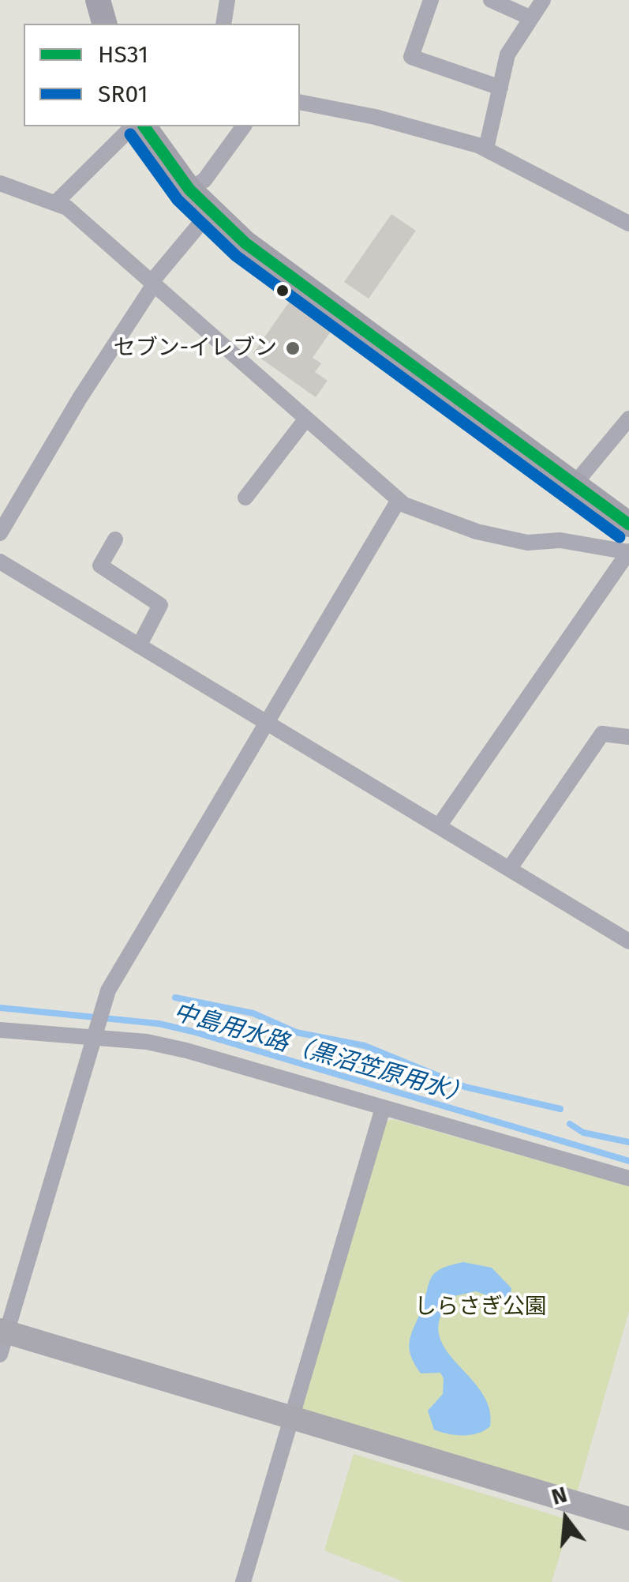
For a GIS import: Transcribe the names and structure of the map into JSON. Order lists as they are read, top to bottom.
{
  "water": ["中島用水路（黒沼笠原用水）"],
  "parks": ["しらさぎ公園"],
  "places": ["セブン-イレブン"],
  "lines": ["transit line HS31", "transit line SR01"],
  "legend": ["HS31", "SR01"],
  "north": "top"
}
